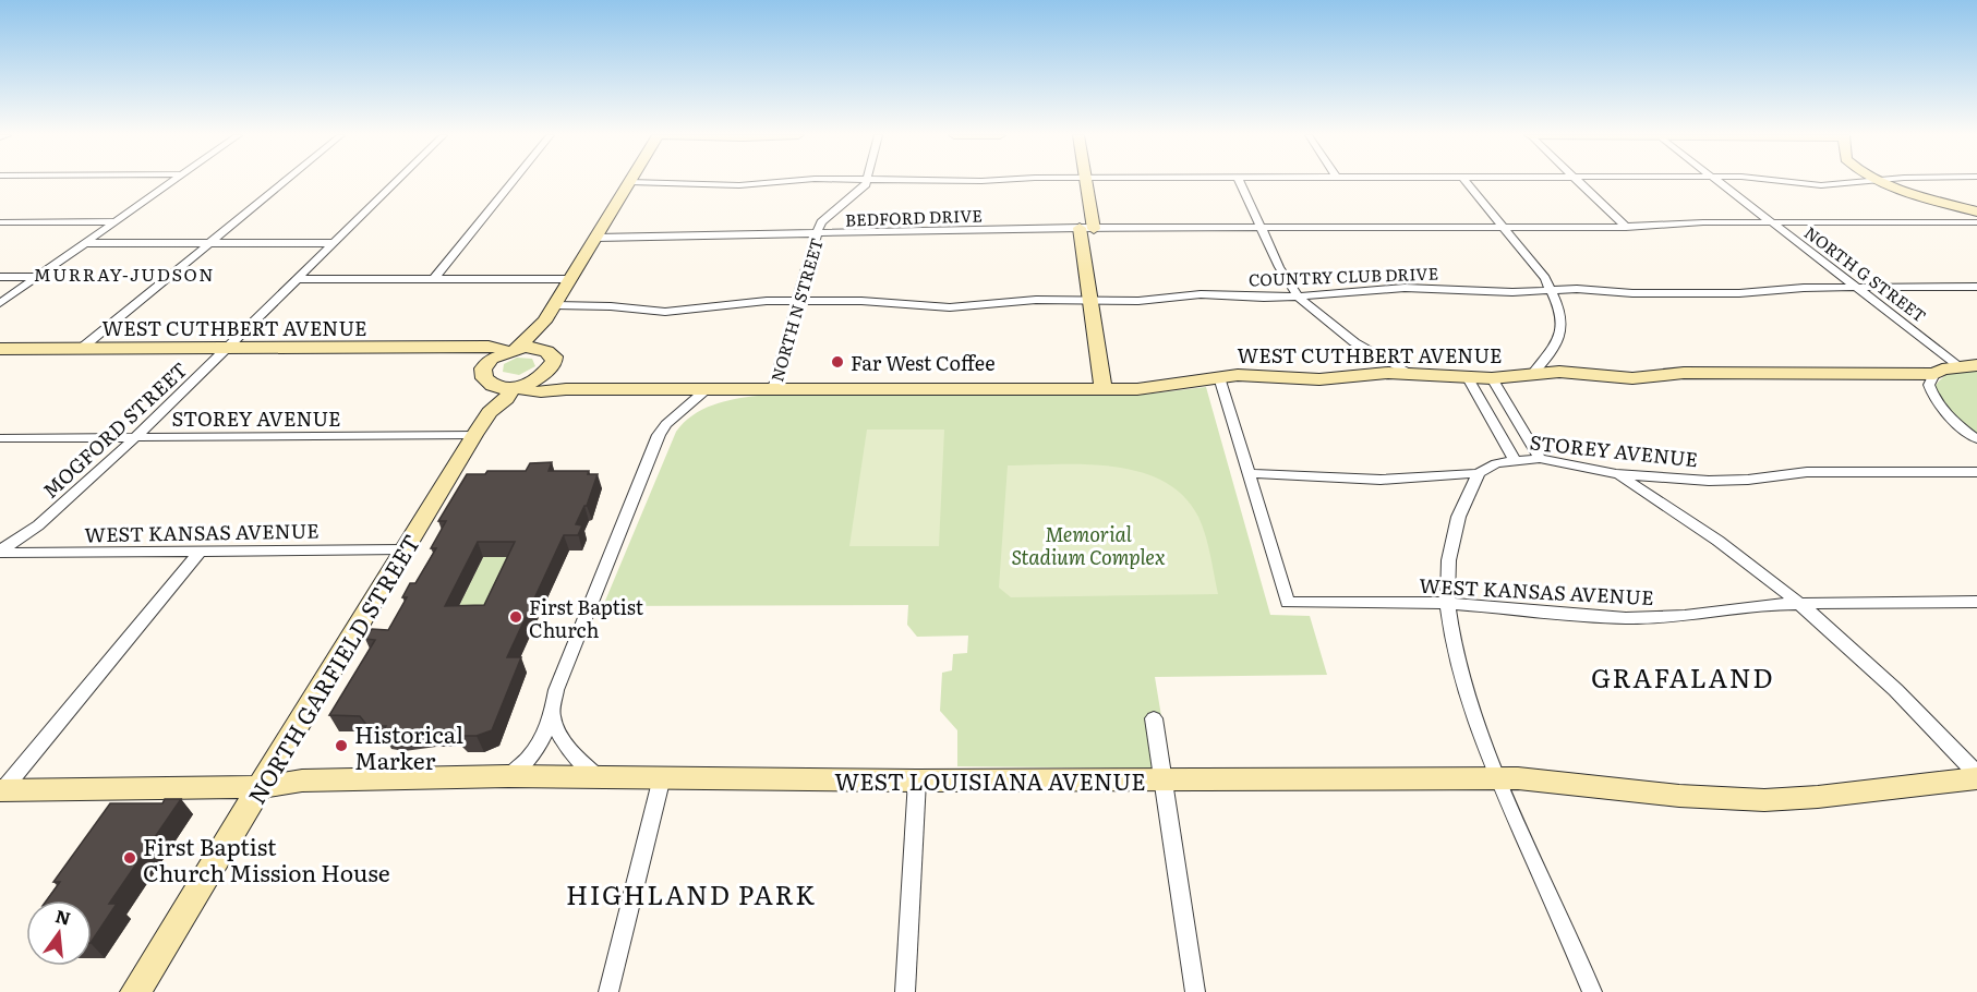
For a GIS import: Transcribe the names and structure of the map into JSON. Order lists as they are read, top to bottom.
{
  "streets": {
    "street": [
      "BEDFORD DRIVE",
      "NORTH G STREET",
      "COUNTRY CLUB DRIVE",
      "NORTH N STREET",
      "WEST CUTHBERT AVENUE",
      "STOREY AVENUE",
      "MOGFORD STREET",
      "WEST KANSAS AVENUE",
      "NORTH GARFIELD STREET",
      "WEST LOUISIANA AVENUE"
    ]
  },
  "crossings": [
    ["BEDFORD DRIVE", "NORTH G STREET"],
    ["BEDFORD DRIVE", "NORTH N STREET"],
    ["NORTH G STREET", "COUNTRY CLUB DRIVE"],
    ["NORTH G STREET", "WEST CUTHBERT AVENUE"],
    ["COUNTRY CLUB DRIVE", "NORTH N STREET"],
    ["NORTH N STREET", "WEST CUTHBERT AVENUE"],
    ["WEST CUTHBERT AVENUE", "MOGFORD STREET"],
    ["WEST CUTHBERT AVENUE", "NORTH GARFIELD STREET"],
    ["STOREY AVENUE", "MOGFORD STREET"],
    ["STOREY AVENUE", "WEST KANSAS AVENUE"],
    ["STOREY AVENUE", "NORTH GARFIELD STREET"],
    ["MOGFORD STREET", "WEST KANSAS AVENUE"],
    ["WEST KANSAS AVENUE", "NORTH GARFIELD STREET"],
    ["NORTH GARFIELD STREET", "WEST LOUISIANA AVENUE"]
  ],
  "districts": ["MURRAY-JUDSON", "GRAFALAND", "HIGHLAND PARK"],
  "parks": ["Memorial Stadium Complex"],
  "places": [
    "Far West Coffee",
    "First Baptist Church",
    "Historical Marker",
    "First Baptist Church Mission House"
  ],
  "north": "top"
}
